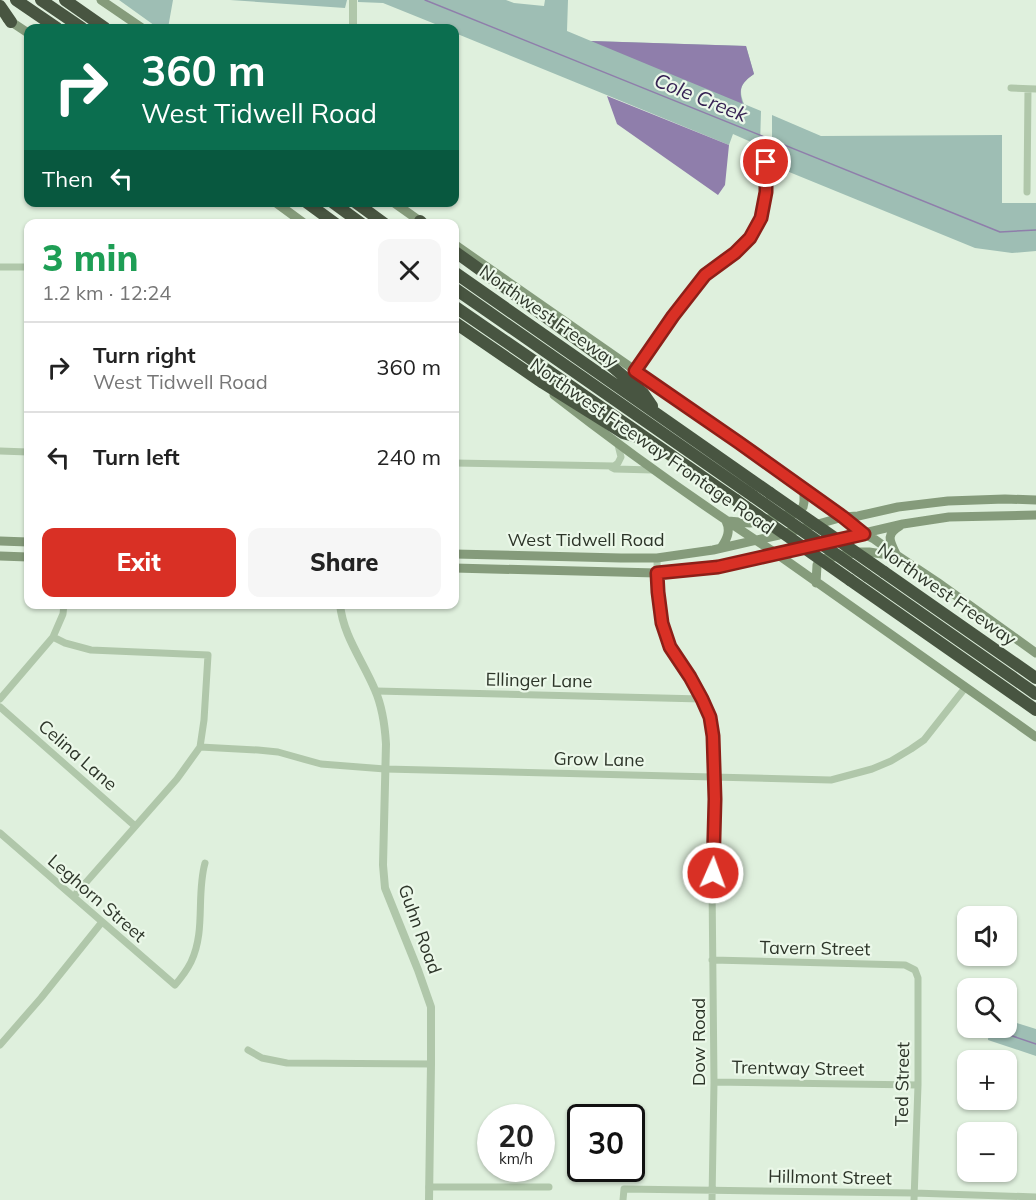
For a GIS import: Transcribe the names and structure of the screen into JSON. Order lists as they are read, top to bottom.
{
  "streets": {
    "highway": ["Northwest Freeway"],
    "main road": ["Northwest Freeway Frontage Road", "West Tidwell Road"],
    "street": [
      "Ellinger Lane",
      "Celina Lane",
      "Grow Lane",
      "Leghorn Street",
      "Guhn Road",
      "Tavern Street",
      "Dow Road",
      "Trentway Street",
      "Ted Street",
      "Hillmont Street"
    ]
  },
  "crossings": [
    ["Northwest Freeway Frontage Road", "West Tidwell Road"],
    ["Northwest Freeway Frontage Road", "Grow Lane"],
    ["Ellinger Lane", "Guhn Road"],
    ["Grow Lane", "Guhn Road"],
    ["Tavern Street", "Dow Road"],
    ["Tavern Street", "Ted Street"],
    ["Dow Road", "Trentway Street"],
    ["Dow Road", "Hillmont Street"],
    ["Trentway Street", "Ted Street"],
    ["Ted Street", "Hillmont Street"]
  ],
  "water": ["Cole Creek"],
  "page": {
    "turn": ["360 m", "West Tidwell Road"],
    "then": "Then",
    "heading": ["3 min", "1.2 km · 12:24"],
    "list": [
      {
        "name": "Turn right",
        "note": "West Tidwell Road",
        "value": "360 m"
      },
      {
        "name": "Turn left",
        "value": "240 m"
      }
    ],
    "buttons": ["Exit", "Share"],
    "map_buttons": ["+", "−"],
    "speed": "20 km/h",
    "limit": "30"
  }
}
